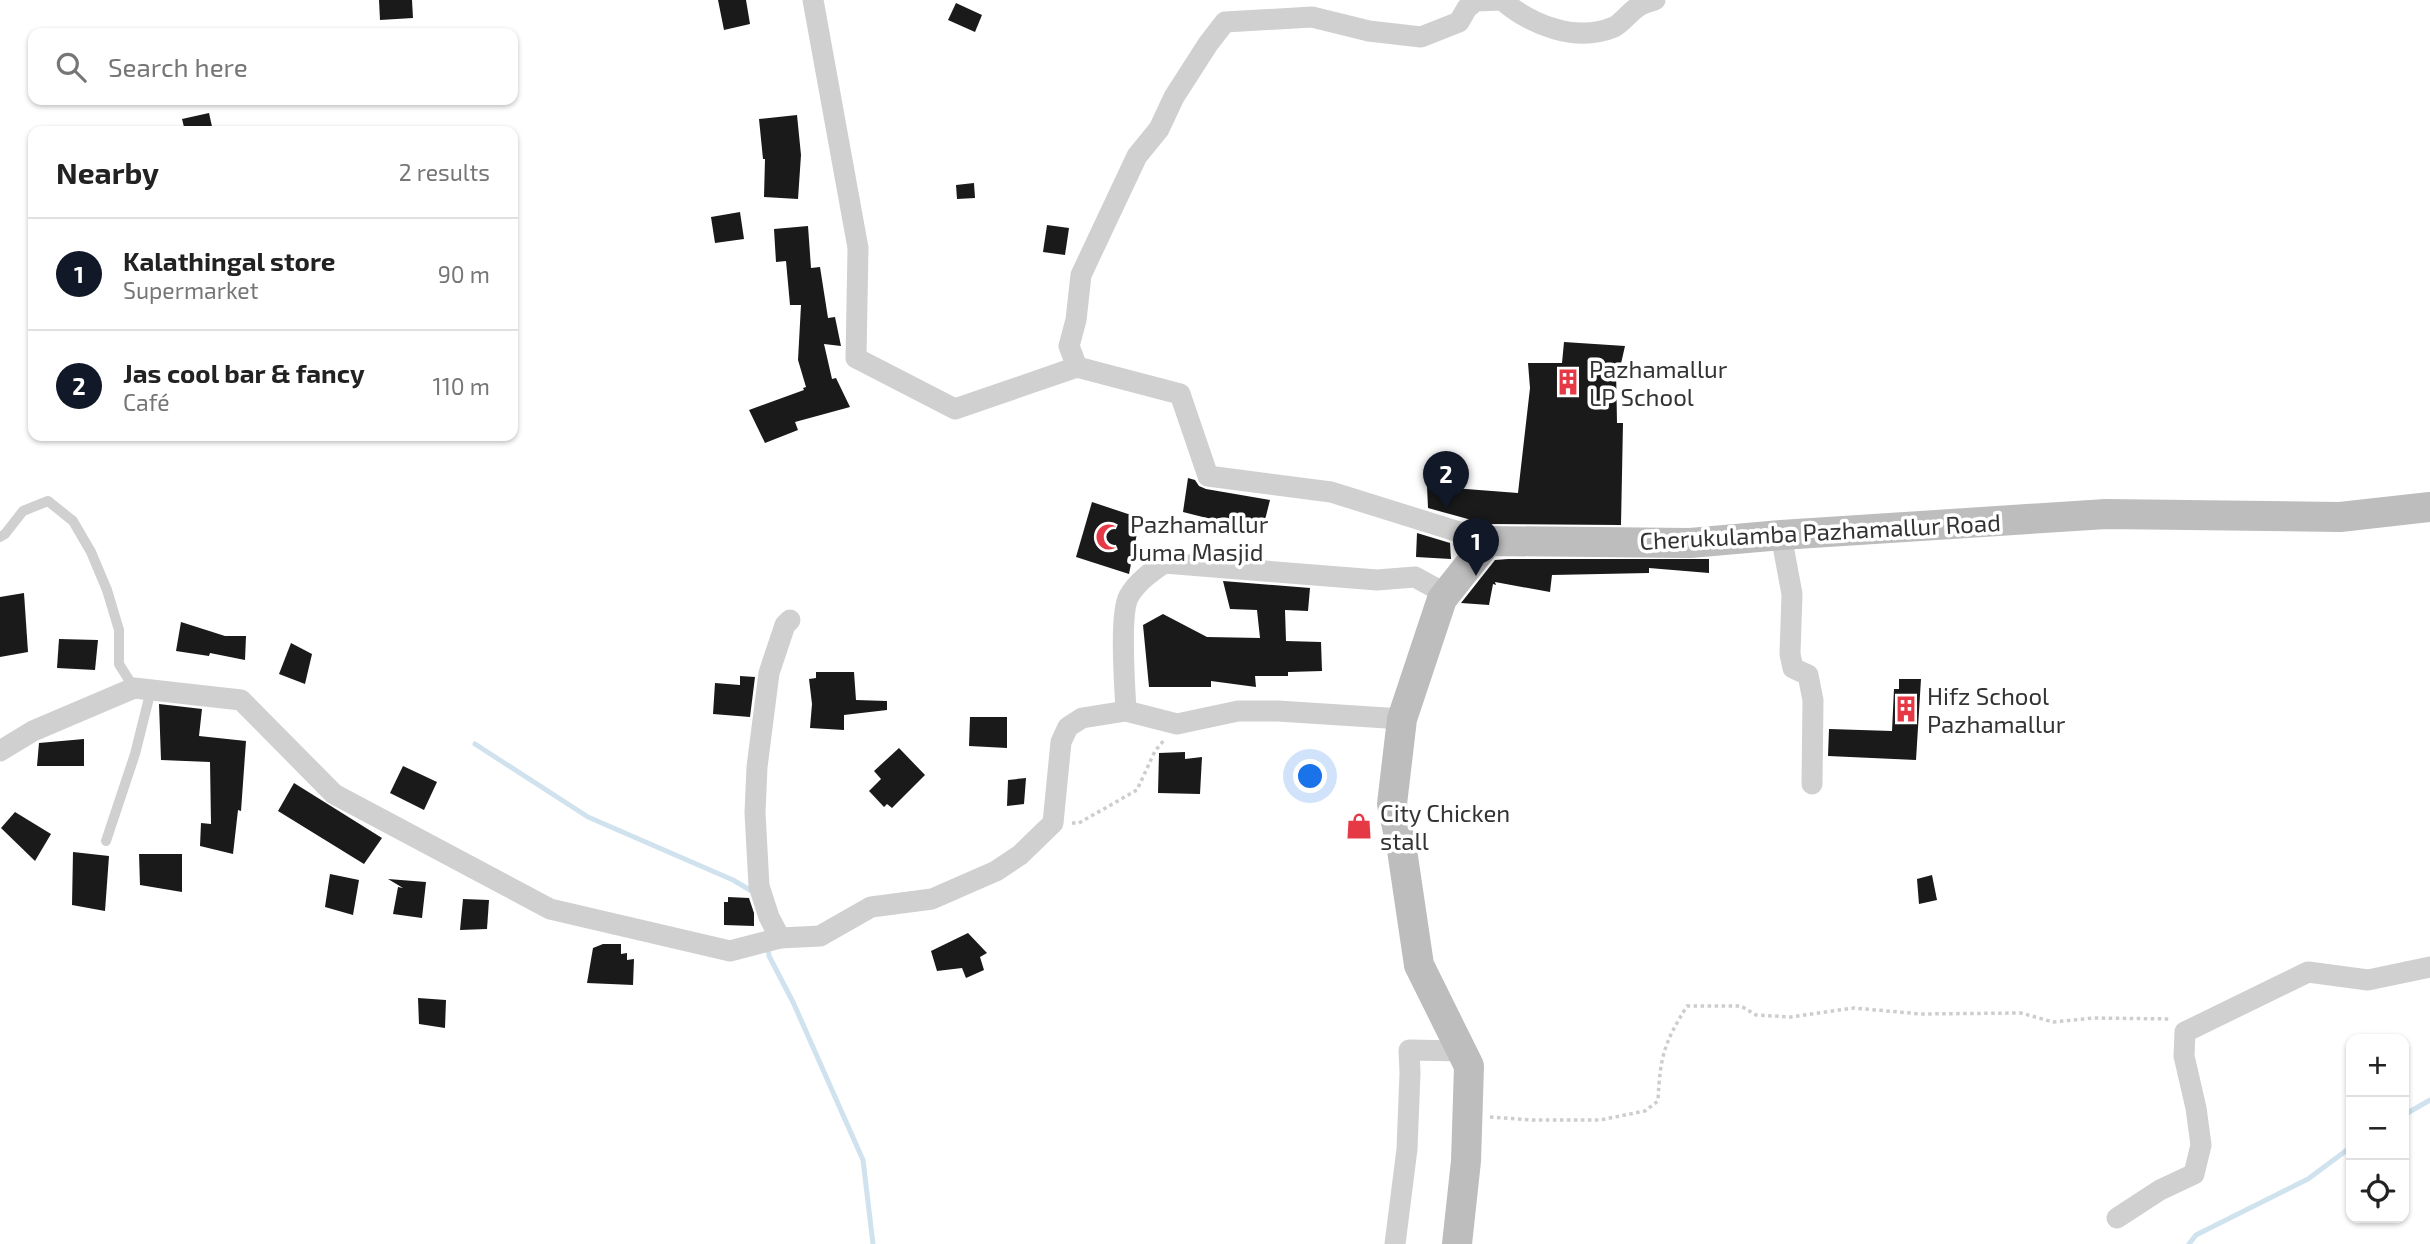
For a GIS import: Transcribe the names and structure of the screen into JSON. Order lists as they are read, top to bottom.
{
  "streets": {
    "street": ["Cherukulamba Pazhamallur Road"]
  },
  "places": {
    "building": ["Pazhamallur LP School", "Hifz School Pazhamallur"],
    "mosque": ["Pazhamallur Juma Masjid"],
    "shop": ["City Chicken stall"]
  },
  "page": {
    "search": "Search here",
    "heading": ["Nearby", "2 results"],
    "list": [
      {
        "mark": "1",
        "name": "Kalathingal store",
        "note": "Supermarket",
        "value": "90 m"
      },
      {
        "mark": "2",
        "name": "Jas cool bar & fancy",
        "note": "Café",
        "value": "110 m"
      }
    ],
    "pins": ["2", "1"],
    "map_buttons": ["+", "−"]
  }
}
